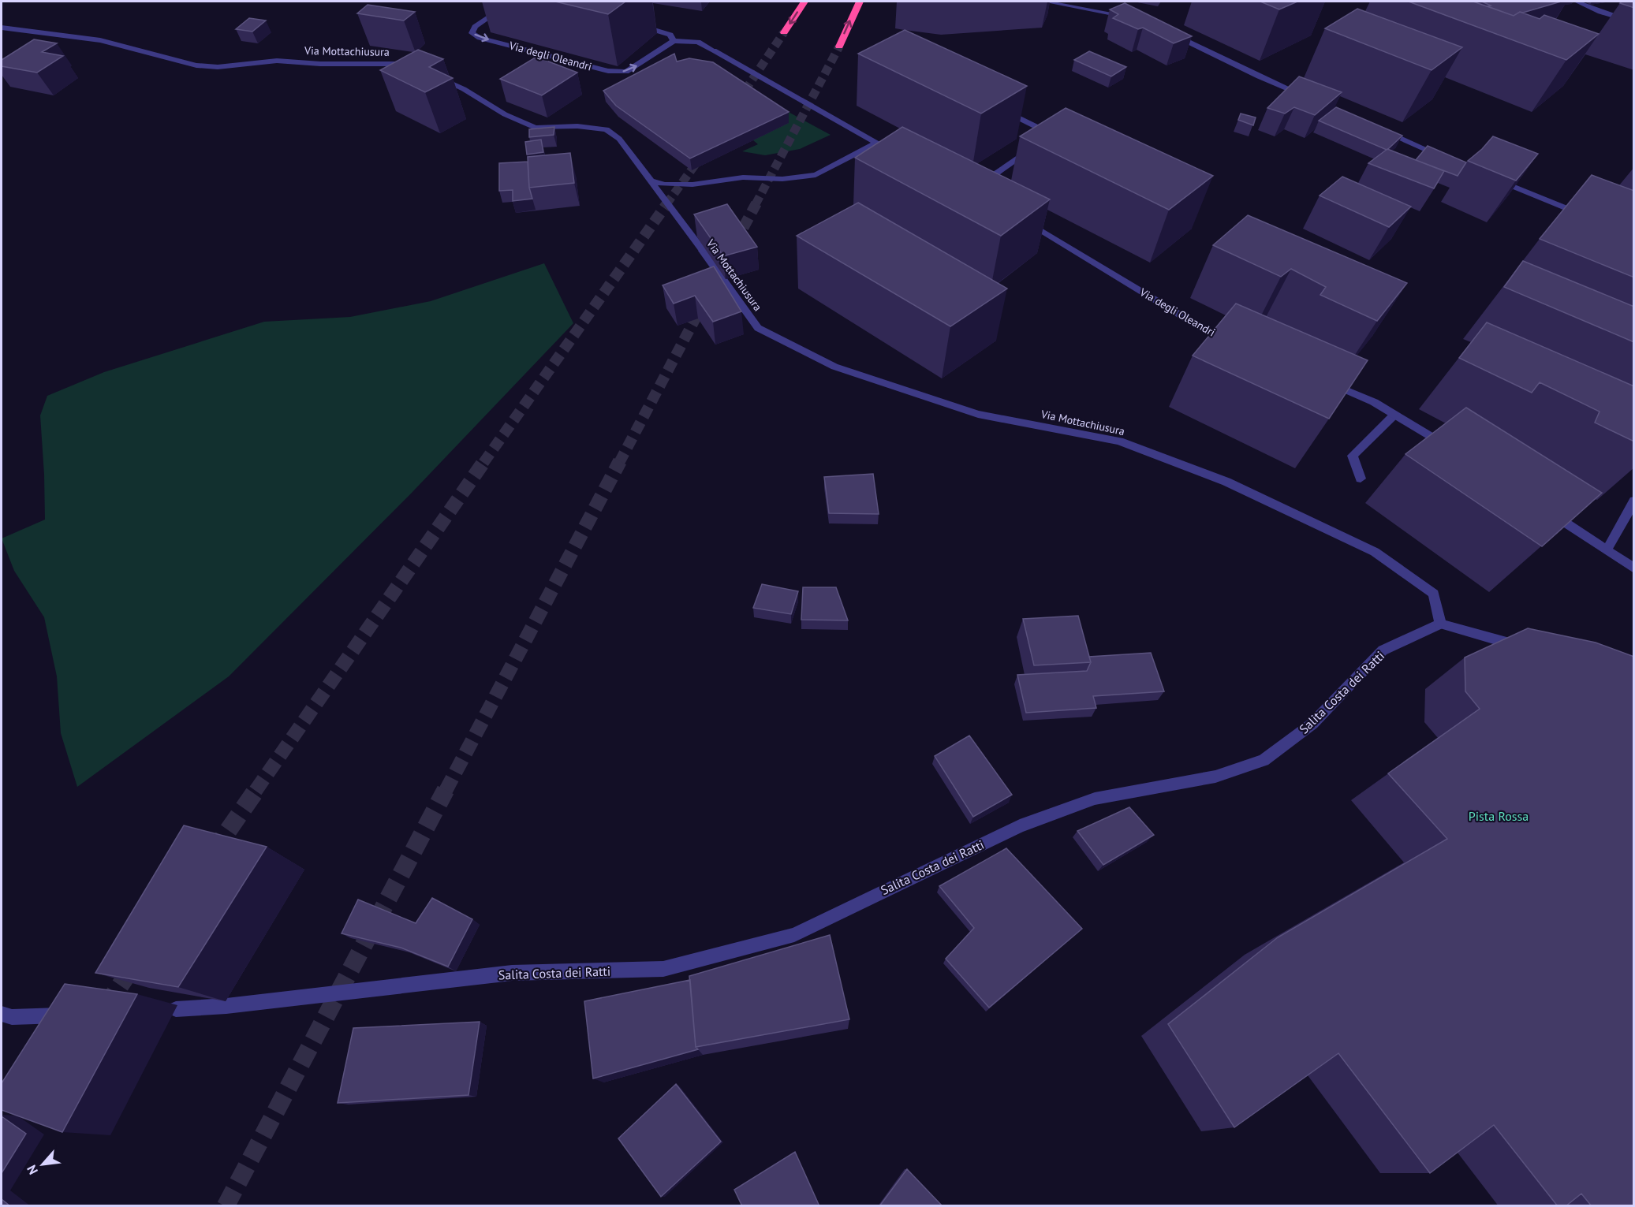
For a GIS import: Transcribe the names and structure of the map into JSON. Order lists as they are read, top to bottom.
{
  "streets": {
    "street": ["Via Mottachiusura", "Via degli Oleandri", "Salita Costa dei Ratti"]
  },
  "crossings": [
    ["Via Mottachiusura", "Salita Costa dei Ratti"]
  ],
  "parks": ["Pista Rossa"],
  "north": "bottom left"
}
